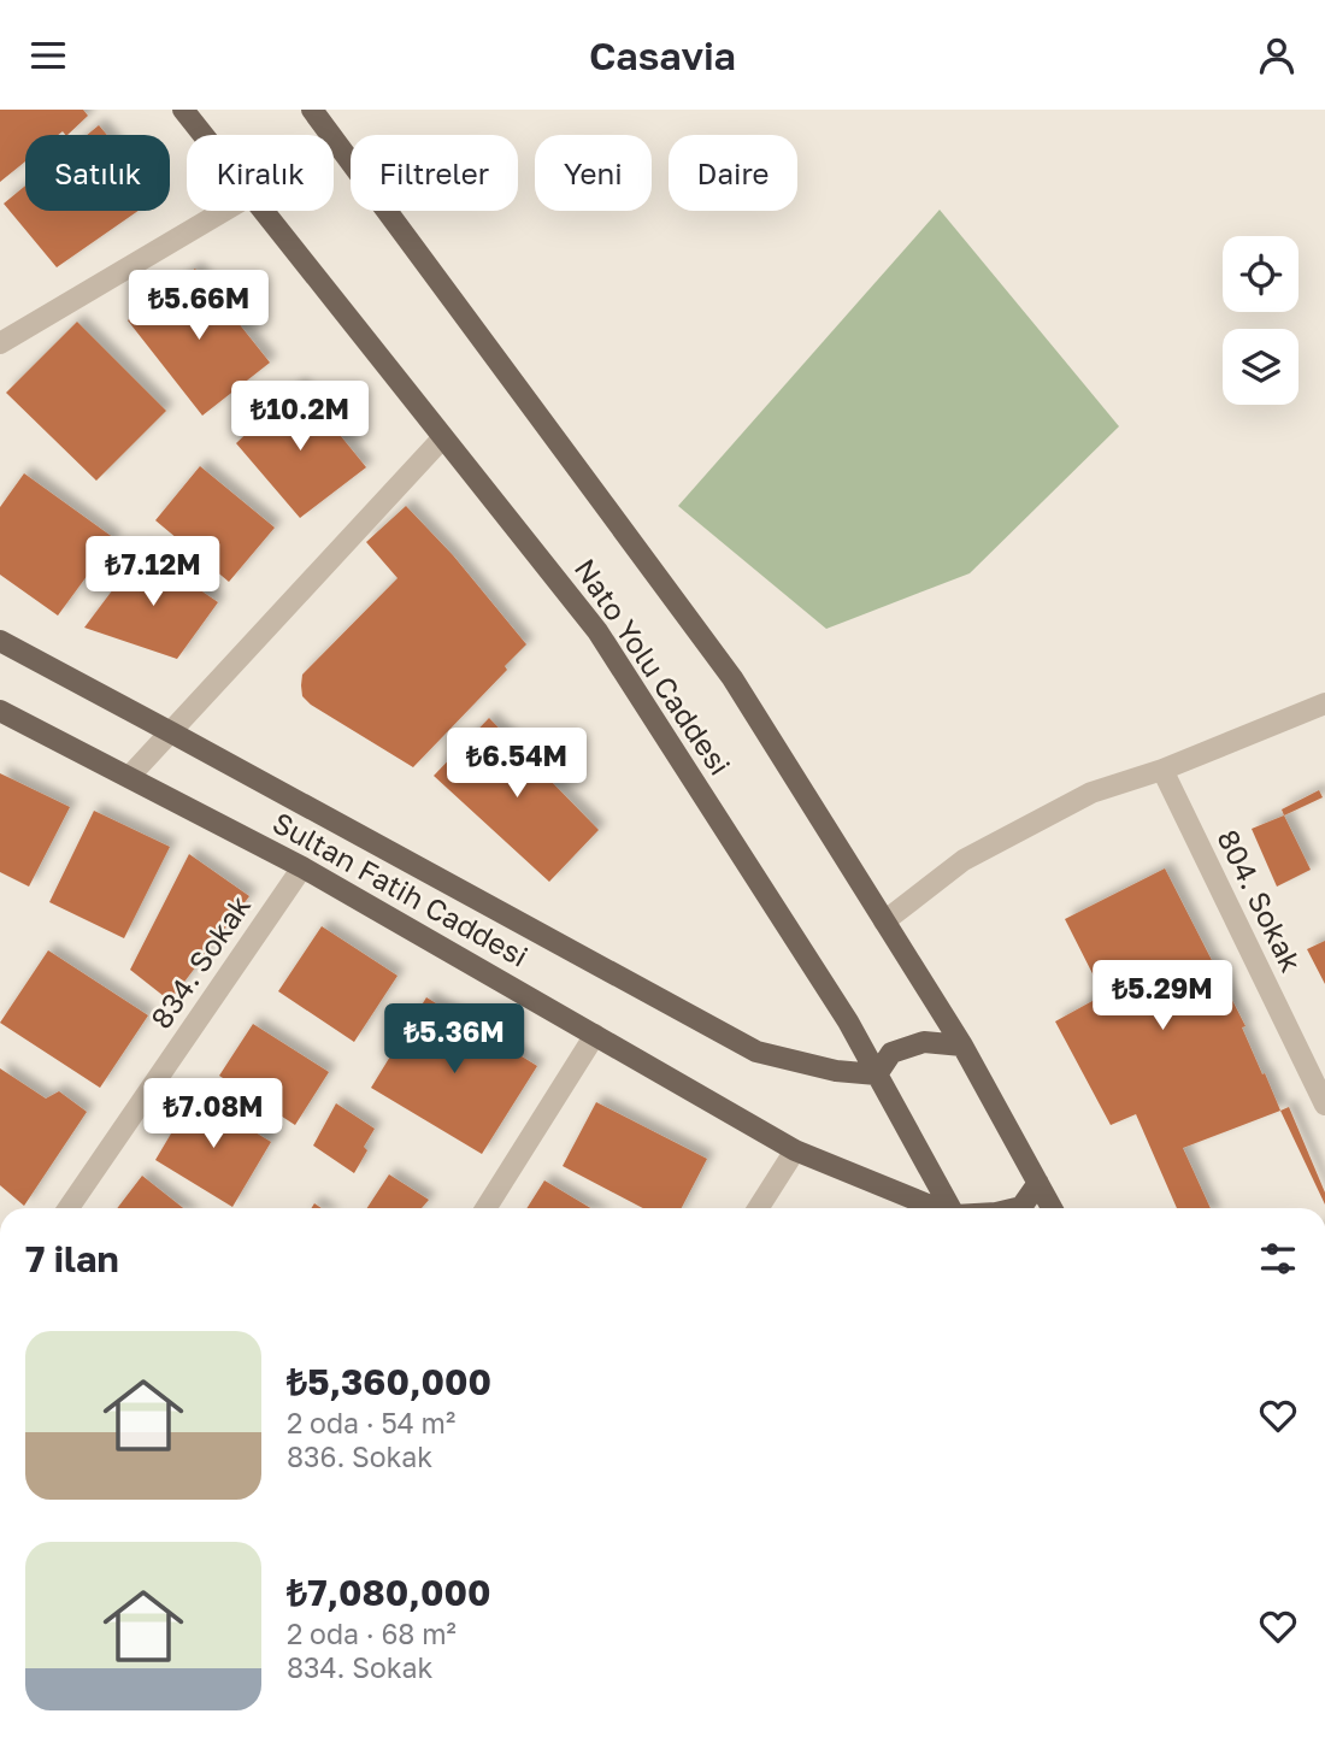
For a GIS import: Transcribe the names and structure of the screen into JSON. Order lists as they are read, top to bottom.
{
  "streets": {
    "main road": ["Nato Yolu Caddesi", "Sultan Fatih Caddesi"],
    "street": ["804. Sokak", "834. Sokak"]
  },
  "crossings": [
    ["Nato Yolu Caddesi", "Sultan Fatih Caddesi"],
    ["Sultan Fatih Caddesi", "834. Sokak"]
  ],
  "page": {
    "header": "Casavia",
    "chip": [
      "Satılık",
      "Kiralık",
      "Filtreler",
      "Yeni",
      "Daire"
    ],
    "price": [
      "₺5.66M",
      "₺10.2M",
      "₺7.12M",
      "₺6.54M",
      "₺5.29M",
      "₺5.36M",
      "₺7.08M"
    ],
    "heading": "7 ilan",
    "list": [
      {
        "name": "₺5,360,000",
        "note": "2 oda · 54 m² · 836. Sokak"
      },
      {
        "name": "₺7,080,000",
        "note": "2 oda · 68 m² · 834. Sokak"
      }
    ]
  }
}
